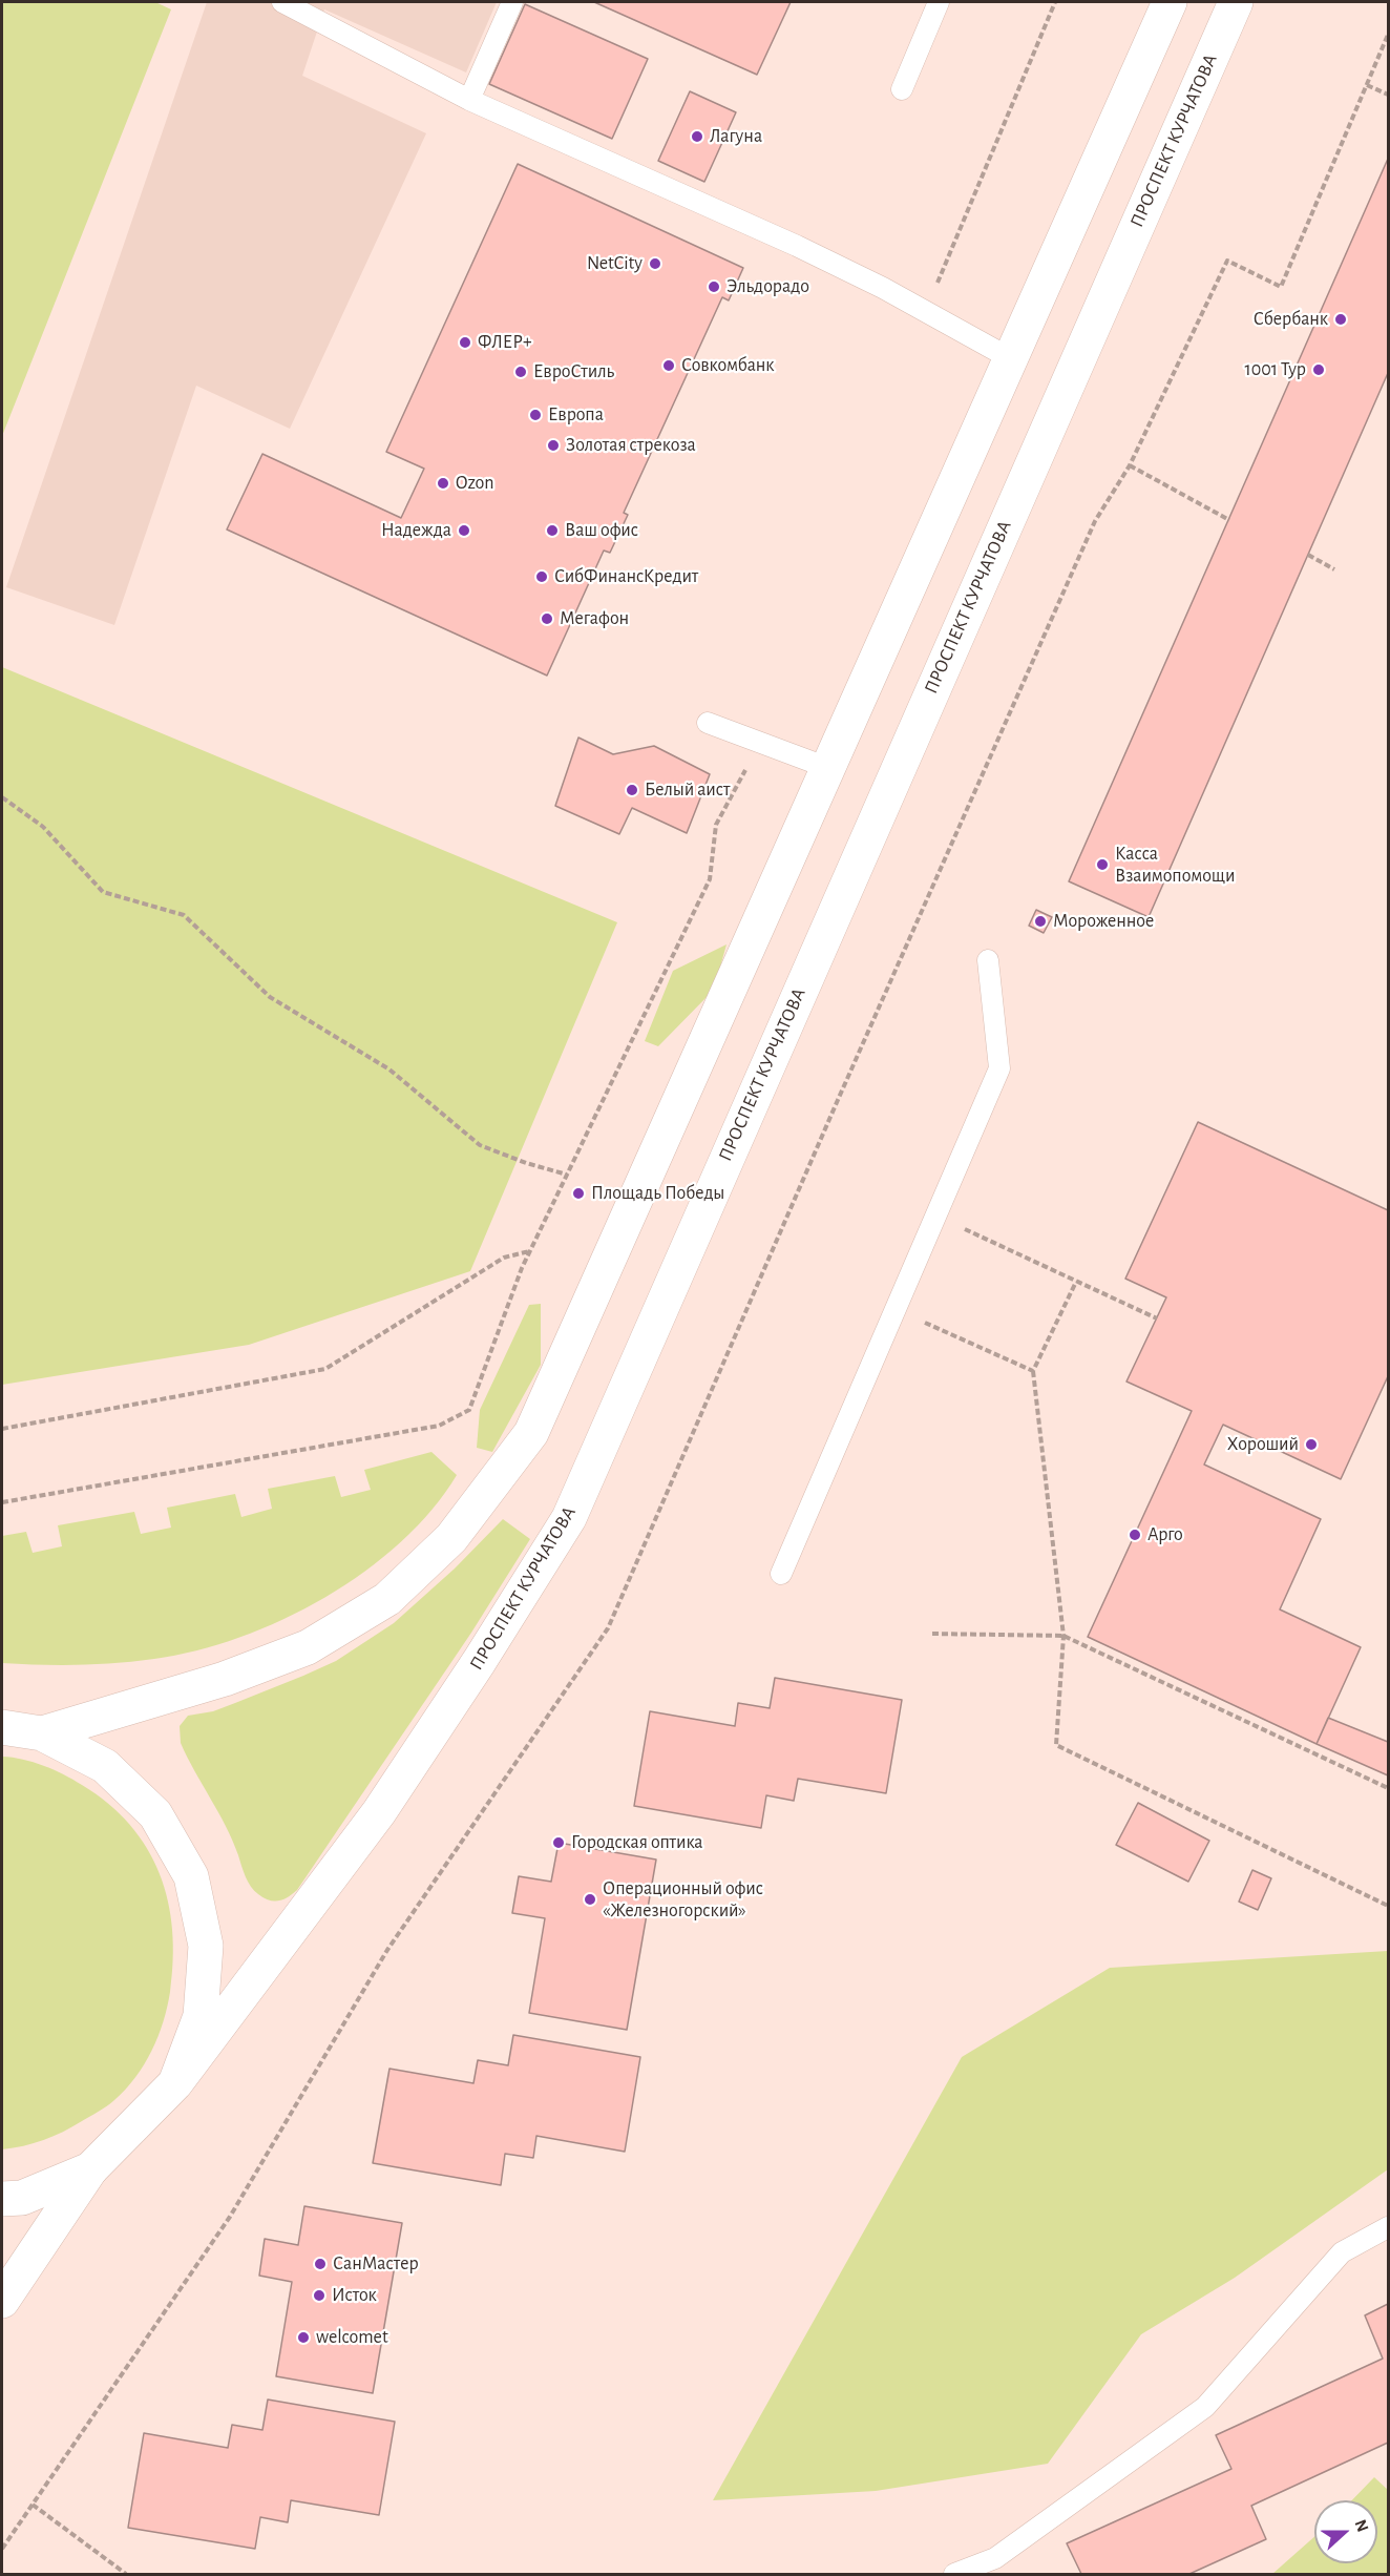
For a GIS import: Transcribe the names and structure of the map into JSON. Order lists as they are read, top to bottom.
{
  "streets": {
    "main road": ["ПРОСПЕКТ КУРЧАТОВА"]
  },
  "places": [
    "Лагуна",
    "NetCity",
    "Эльдорадо",
    "Сбербанк",
    "ФЛЕР+",
    "Совкомбанк",
    "1001 Тур",
    "ЕвроСтиль",
    "Европа",
    "Золотая стрекоза",
    "Ozon",
    "Надежда",
    "Ваш офис",
    "СибФинансКредит",
    "Мегафон",
    "Белый аист",
    "Касса Взаимопомощи",
    "Мороженное",
    "Площадь Победы",
    "Хороший",
    "Арго",
    "Городская оптика",
    "Операционный офис «Железногорский»",
    "СанМастер",
    "Исток",
    "welcomet"
  ],
  "north": "right"
}
